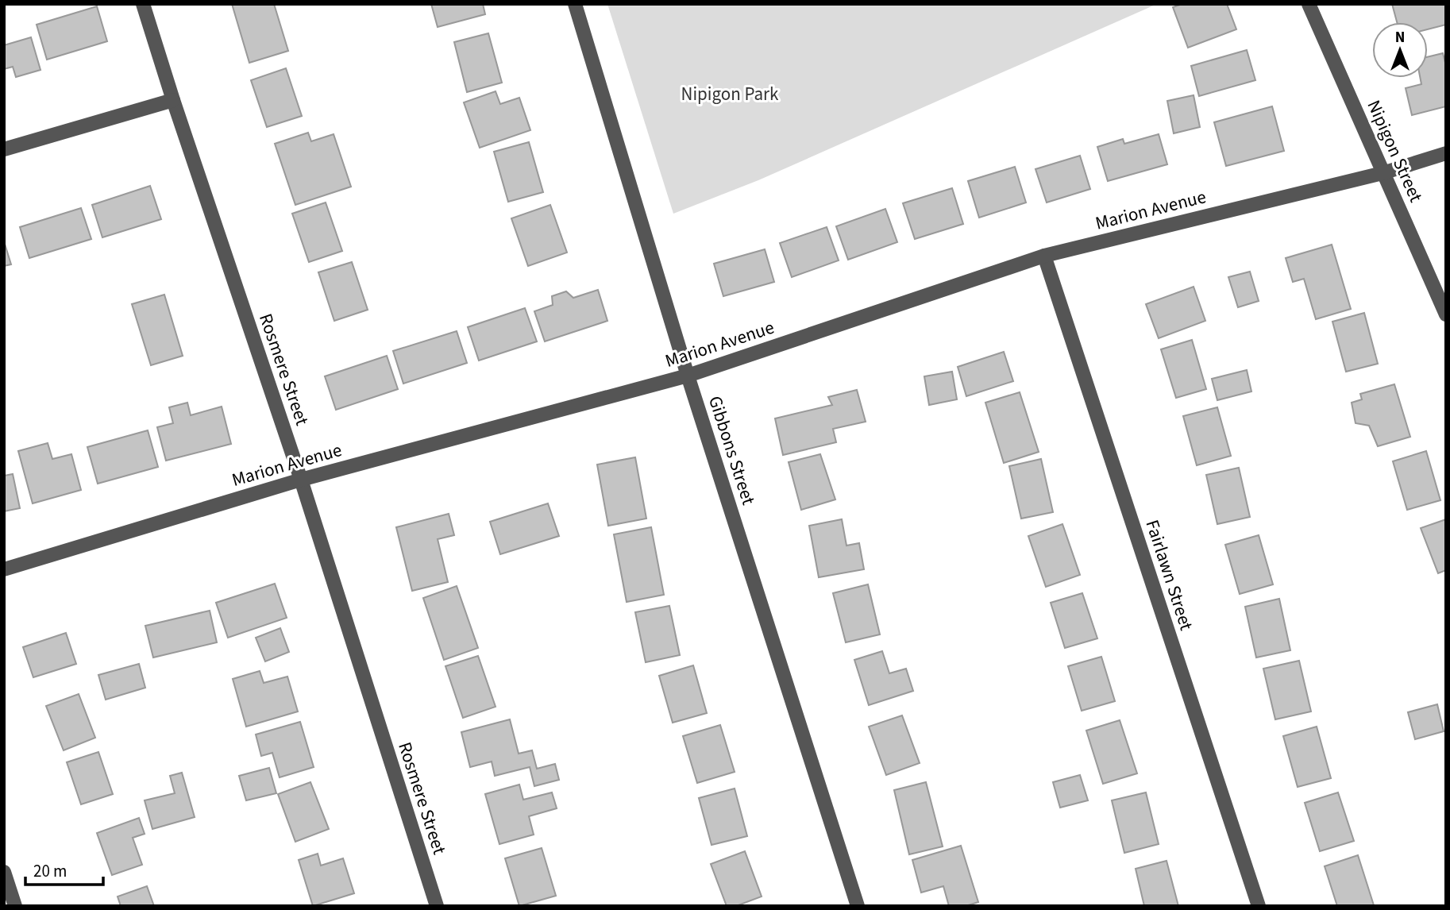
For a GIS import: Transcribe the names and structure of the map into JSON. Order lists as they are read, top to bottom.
{
  "streets": {
    "street": [
      "Nipigon Street",
      "Marion Avenue",
      "Rosmere Street",
      "Gibbons Street",
      "Fairlawn Street"
    ]
  },
  "crossings": [
    ["Nipigon Street", "Marion Avenue"],
    ["Marion Avenue", "Rosmere Street"],
    ["Marion Avenue", "Gibbons Street"],
    ["Marion Avenue", "Fairlawn Street"]
  ],
  "parks": ["Nipigon Park"],
  "scale_bar": "20 m",
  "north": "top"
}
